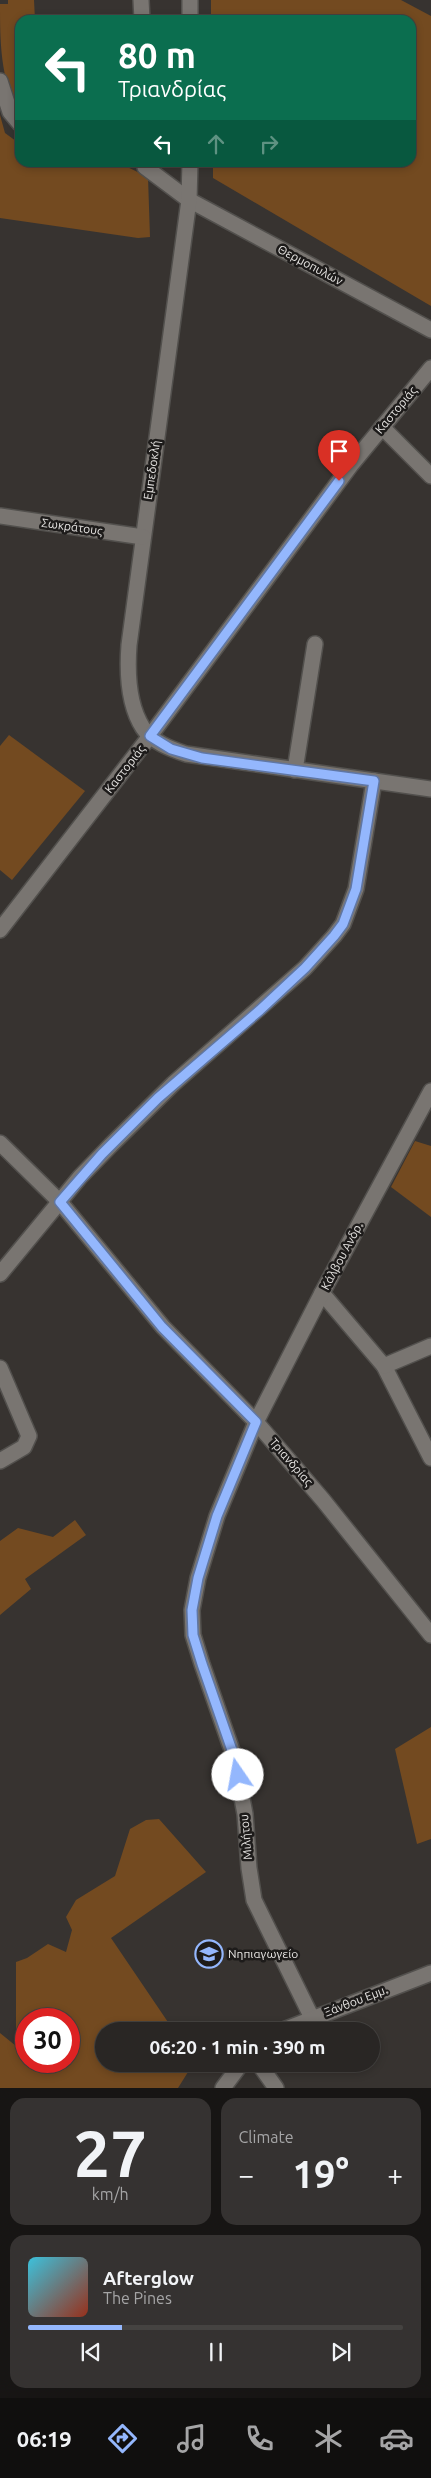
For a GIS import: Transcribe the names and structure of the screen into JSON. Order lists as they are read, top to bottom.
{
  "streets": {
    "street": [
      "Θερμοπυλών",
      "Καστοριάς",
      "Εμπεδοκλή",
      "Σωκράτους",
      "Κάλβου Ανδρ.",
      "Τριανδρίας",
      "Μιλήτου",
      "Ξάνθου Εμμ."
    ]
  },
  "crossings": [
    ["Θερμοπυλών", "Εμπεδοκλή"],
    ["Καστοριάς", "Εμπεδοκλή"],
    ["Εμπεδοκλή", "Σωκράτους"],
    ["Κάλβου Ανδρ.", "Τριανδρίας"],
    ["Κάλβου Ανδρ.", "Μιλήτου"],
    ["Τριανδρίας", "Μιλήτου"],
    ["Μιλήτου", "Ξάνθου Εμμ."]
  ],
  "places": {
    "school or university": ["Νηπιαγωγείο"]
  },
  "page": {
    "turn": ["80 m", "Τριανδρίας"],
    "limit": "30",
    "trip": "06:20 · 1 min · 390 m",
    "tile": [
      ["27", "km/h"],
      "Climate"
    ],
    "heat": ["−", "19°", "+"],
    "song": ["Afterglow", "The Pines"],
    "tabs": "06:19"
  }
}
